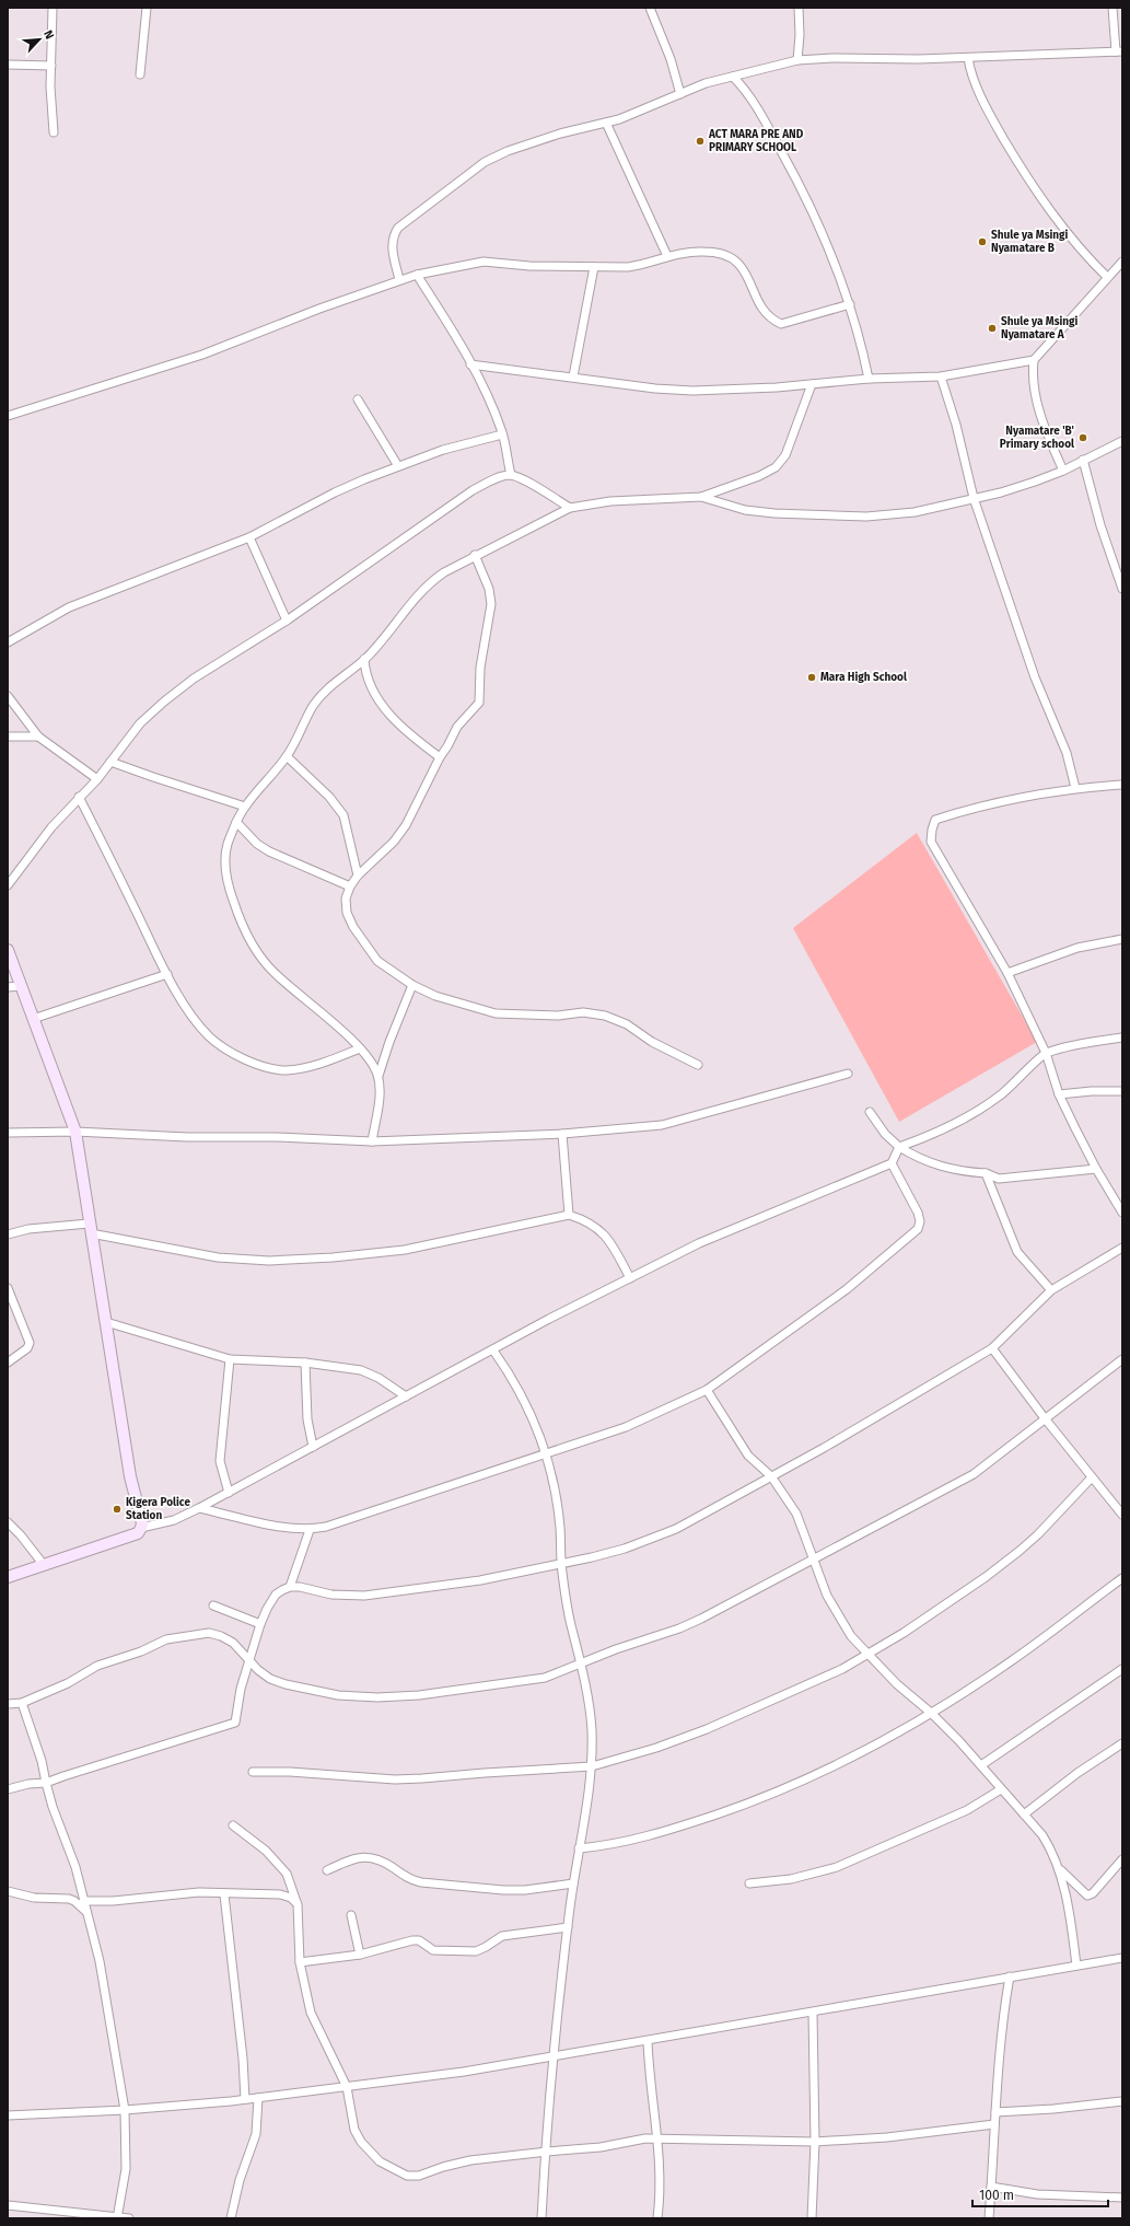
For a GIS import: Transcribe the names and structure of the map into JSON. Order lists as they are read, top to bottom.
{
  "places": [
    "ACT MARA PRE AND PRIMARY SCHOOL",
    "Shule ya Msingi Nyamatare B",
    "Shule ya Msingi Nyamatare A",
    "Nyamatare 'B' Primary school",
    "Mara High School",
    "Kigera Police Station"
  ],
  "scale_bar": "100 m",
  "north": "top right"
}
